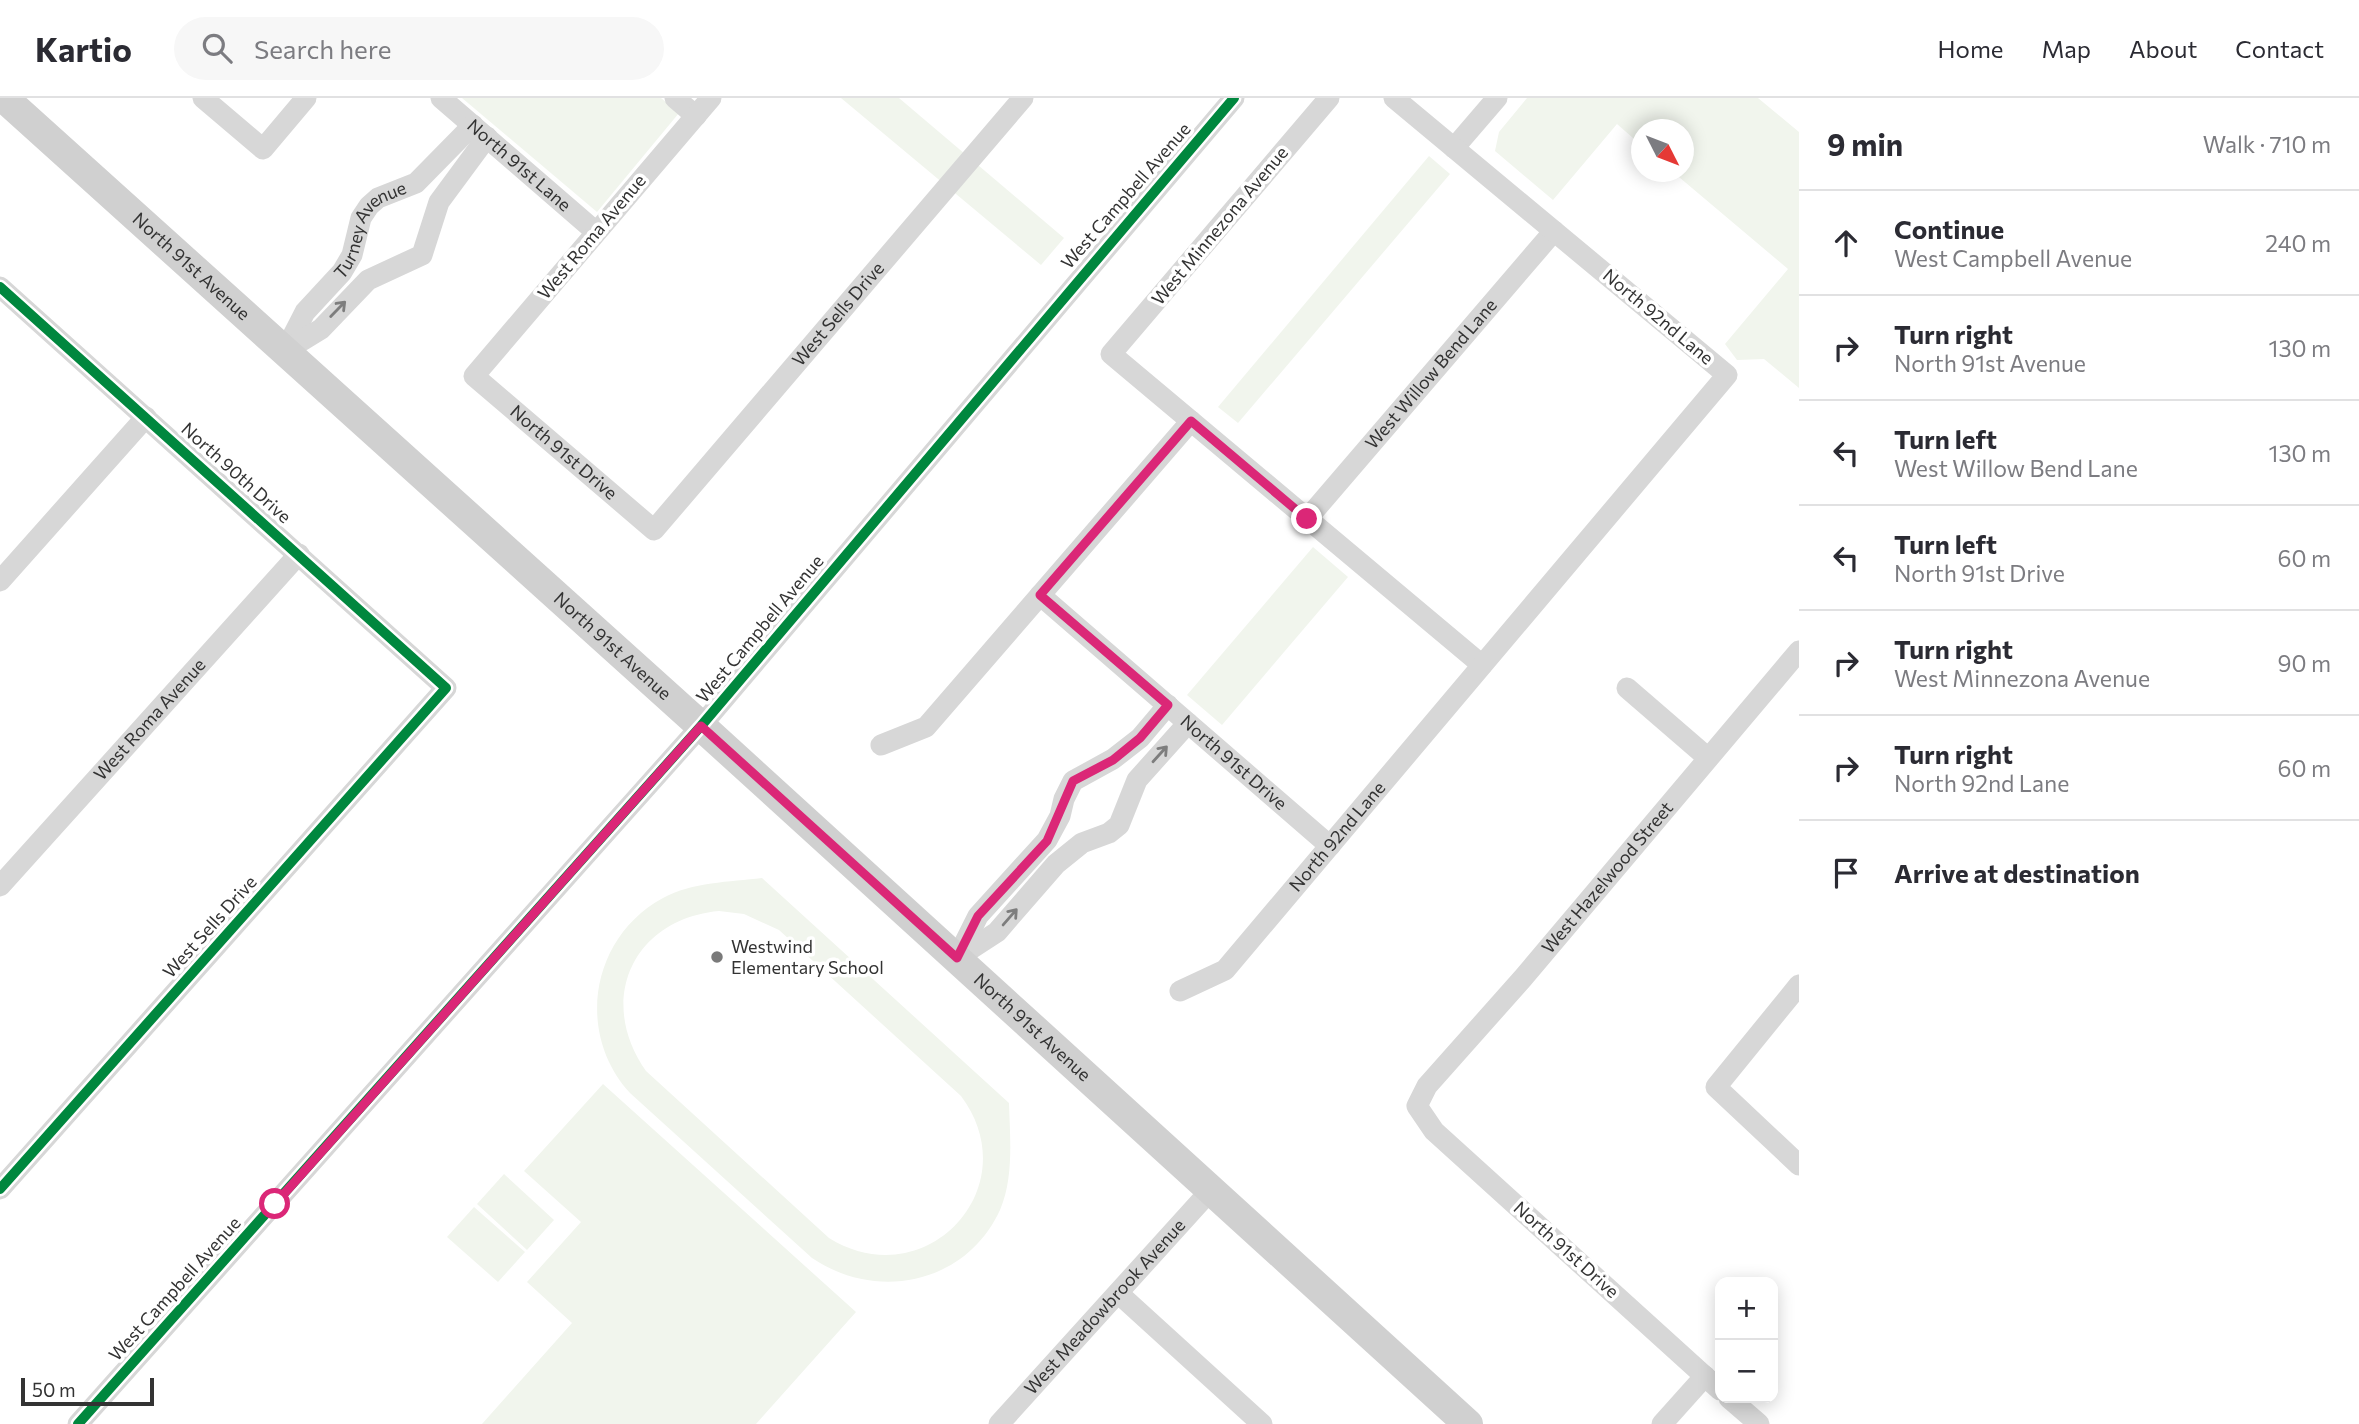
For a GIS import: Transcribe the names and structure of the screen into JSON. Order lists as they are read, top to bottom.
{
  "streets": {
    "main road": ["North 91st Avenue"],
    "street": [
      "North 91st Lane",
      "West Campbell Avenue",
      "West Minnezona Avenue",
      "Turney Avenue",
      "West Roma Avenue",
      "West Sells Drive",
      "North 92nd Lane",
      "West Willow Bend Lane",
      "North 91st Drive",
      "North 90th Drive",
      "West Hazelwood Street",
      "West Meadowbrook Avenue"
    ]
  },
  "crossings": [
    ["North 91st Lane", "Turney Avenue"],
    ["North 91st Lane", "West Roma Avenue"],
    ["West Campbell Avenue", "North 91st Avenue"],
    ["Turney Avenue", "North 91st Avenue"],
    ["West Roma Avenue", "North 91st Drive"],
    ["West Roma Avenue", "North 90th Drive"],
    ["North 91st Avenue", "West Meadowbrook Avenue"],
    ["West Sells Drive", "North 91st Drive"],
    ["West Sells Drive", "North 90th Drive"],
    ["North 92nd Lane", "West Willow Bend Lane"],
    ["North 92nd Lane", "North 91st Drive"],
    ["North 91st Drive", "West Hazelwood Street"]
  ],
  "places": ["Westwind Elementary School"],
  "scale_bar": "50 m",
  "north": "bottom right",
  "page": {
    "header": "Kartio",
    "search": "Search here",
    "nav": [
      "Home",
      "Map",
      "About",
      "Contact"
    ],
    "heading": ["9 min", "Walk · 710 m"],
    "list": [
      ["Continue", "West Campbell Avenue", "240 m"],
      ["Turn right", "North 91st Avenue", "130 m"],
      ["Turn left", "West Willow Bend Lane", "130 m"],
      ["Turn left", "North 91st Drive", "60 m"],
      ["Turn right", "West Minnezona Avenue", "90 m"],
      ["Turn right", "North 92nd Lane", "60 m"],
      "Arrive at destination"
    ],
    "map_buttons": ["+", "−"],
    "scale": "50 m"
  }
}
